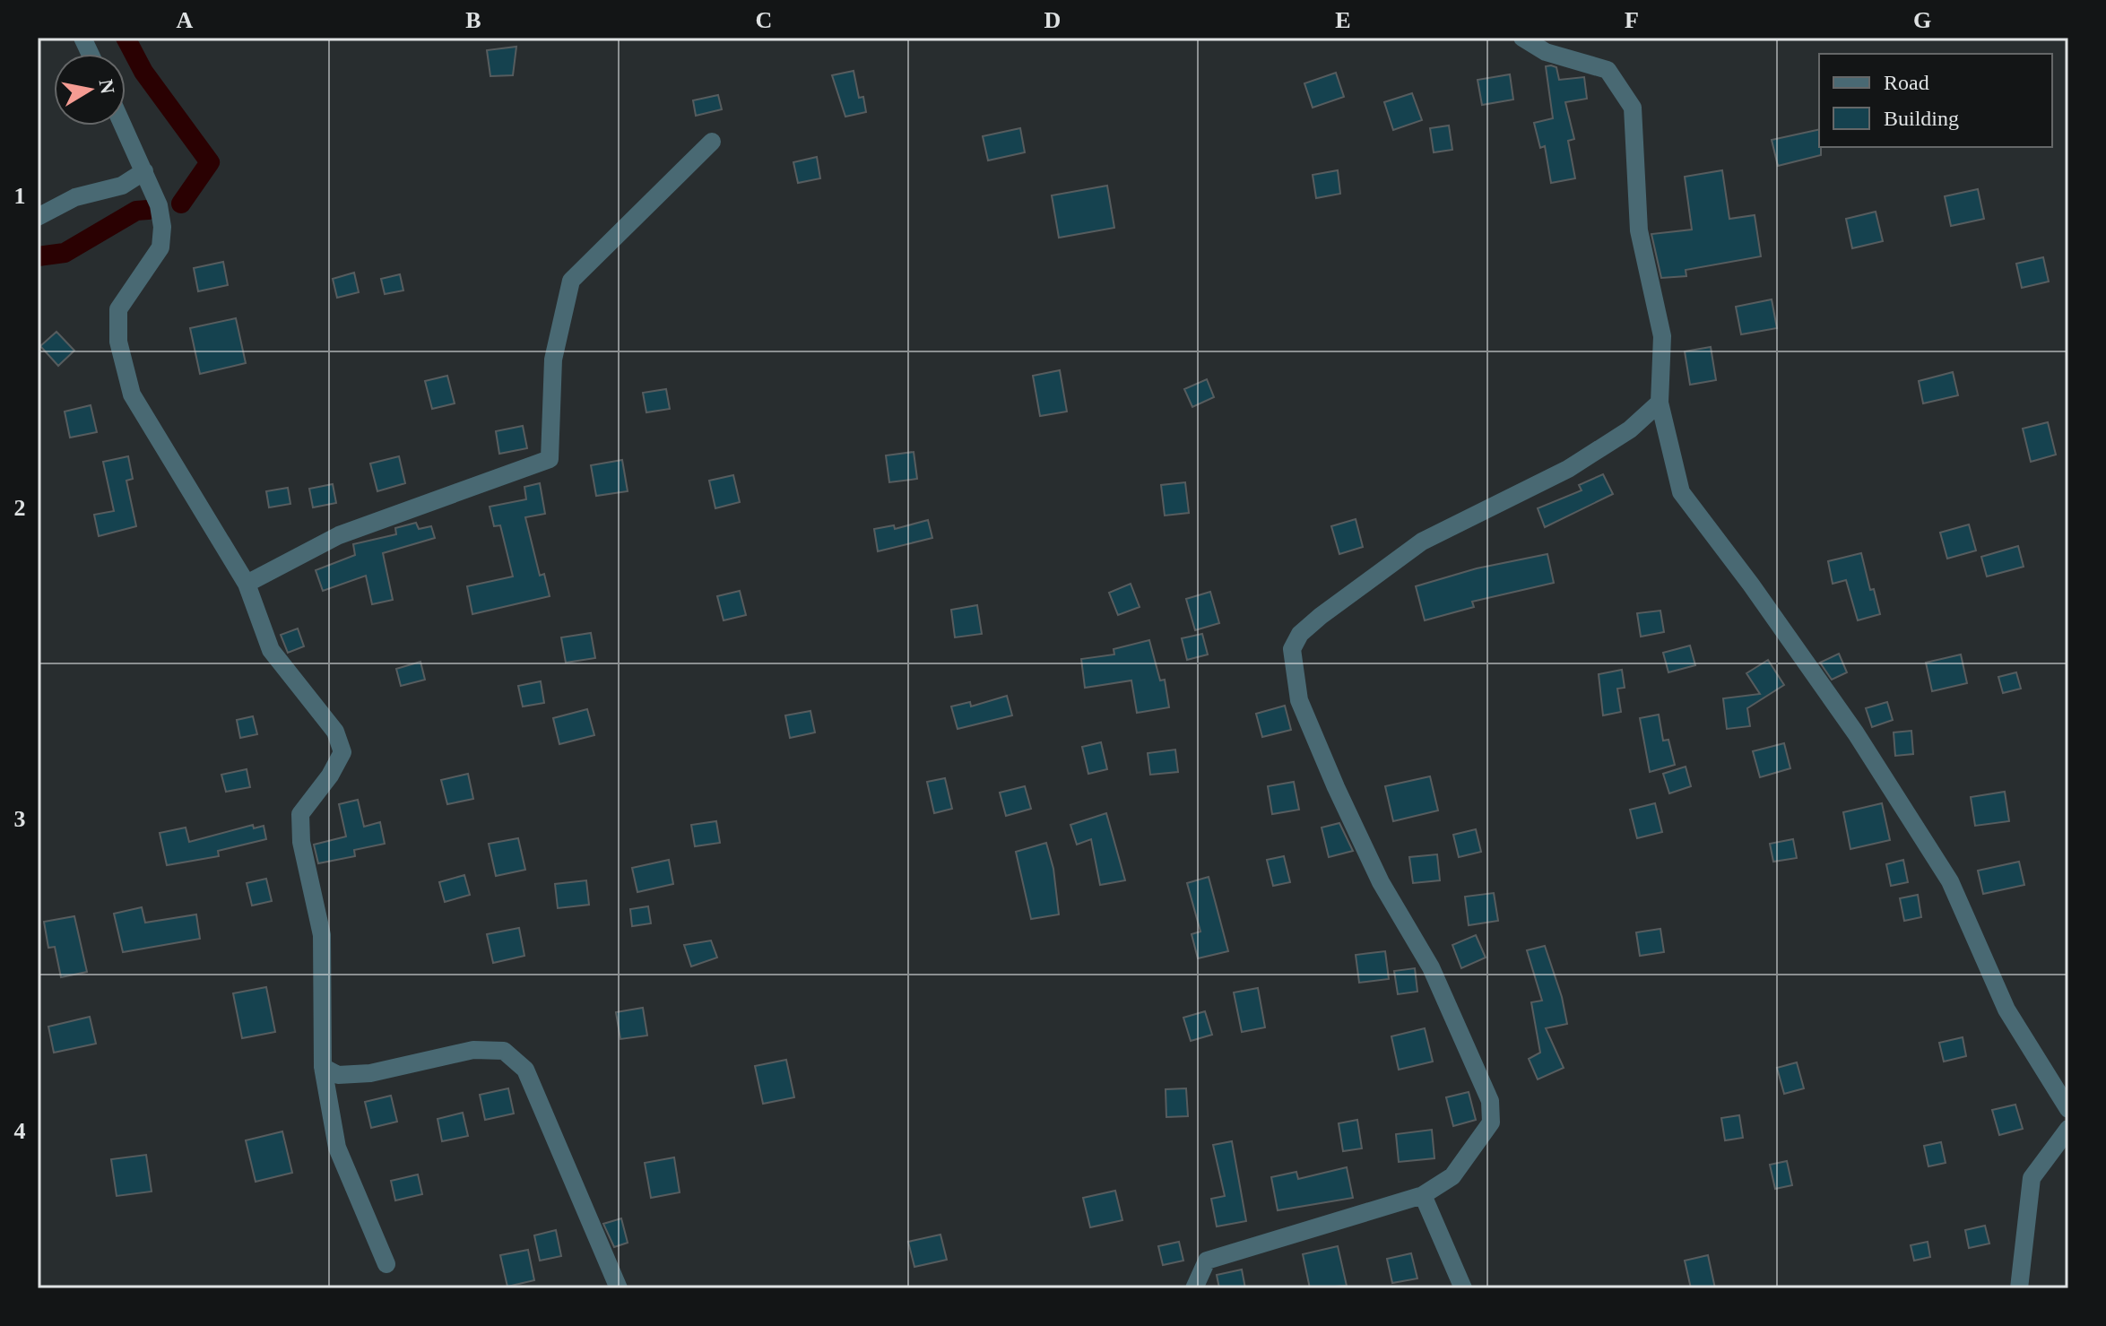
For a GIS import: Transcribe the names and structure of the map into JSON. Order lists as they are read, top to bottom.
{
  "legend": ["Road", "Building"],
  "north": "right",
  "grid": {
    "columns": [
      "A",
      "B",
      "C",
      "D",
      "E",
      "F",
      "G"
    ],
    "rows": [
      "1",
      "2",
      "3",
      "4"
    ]
  }
}
